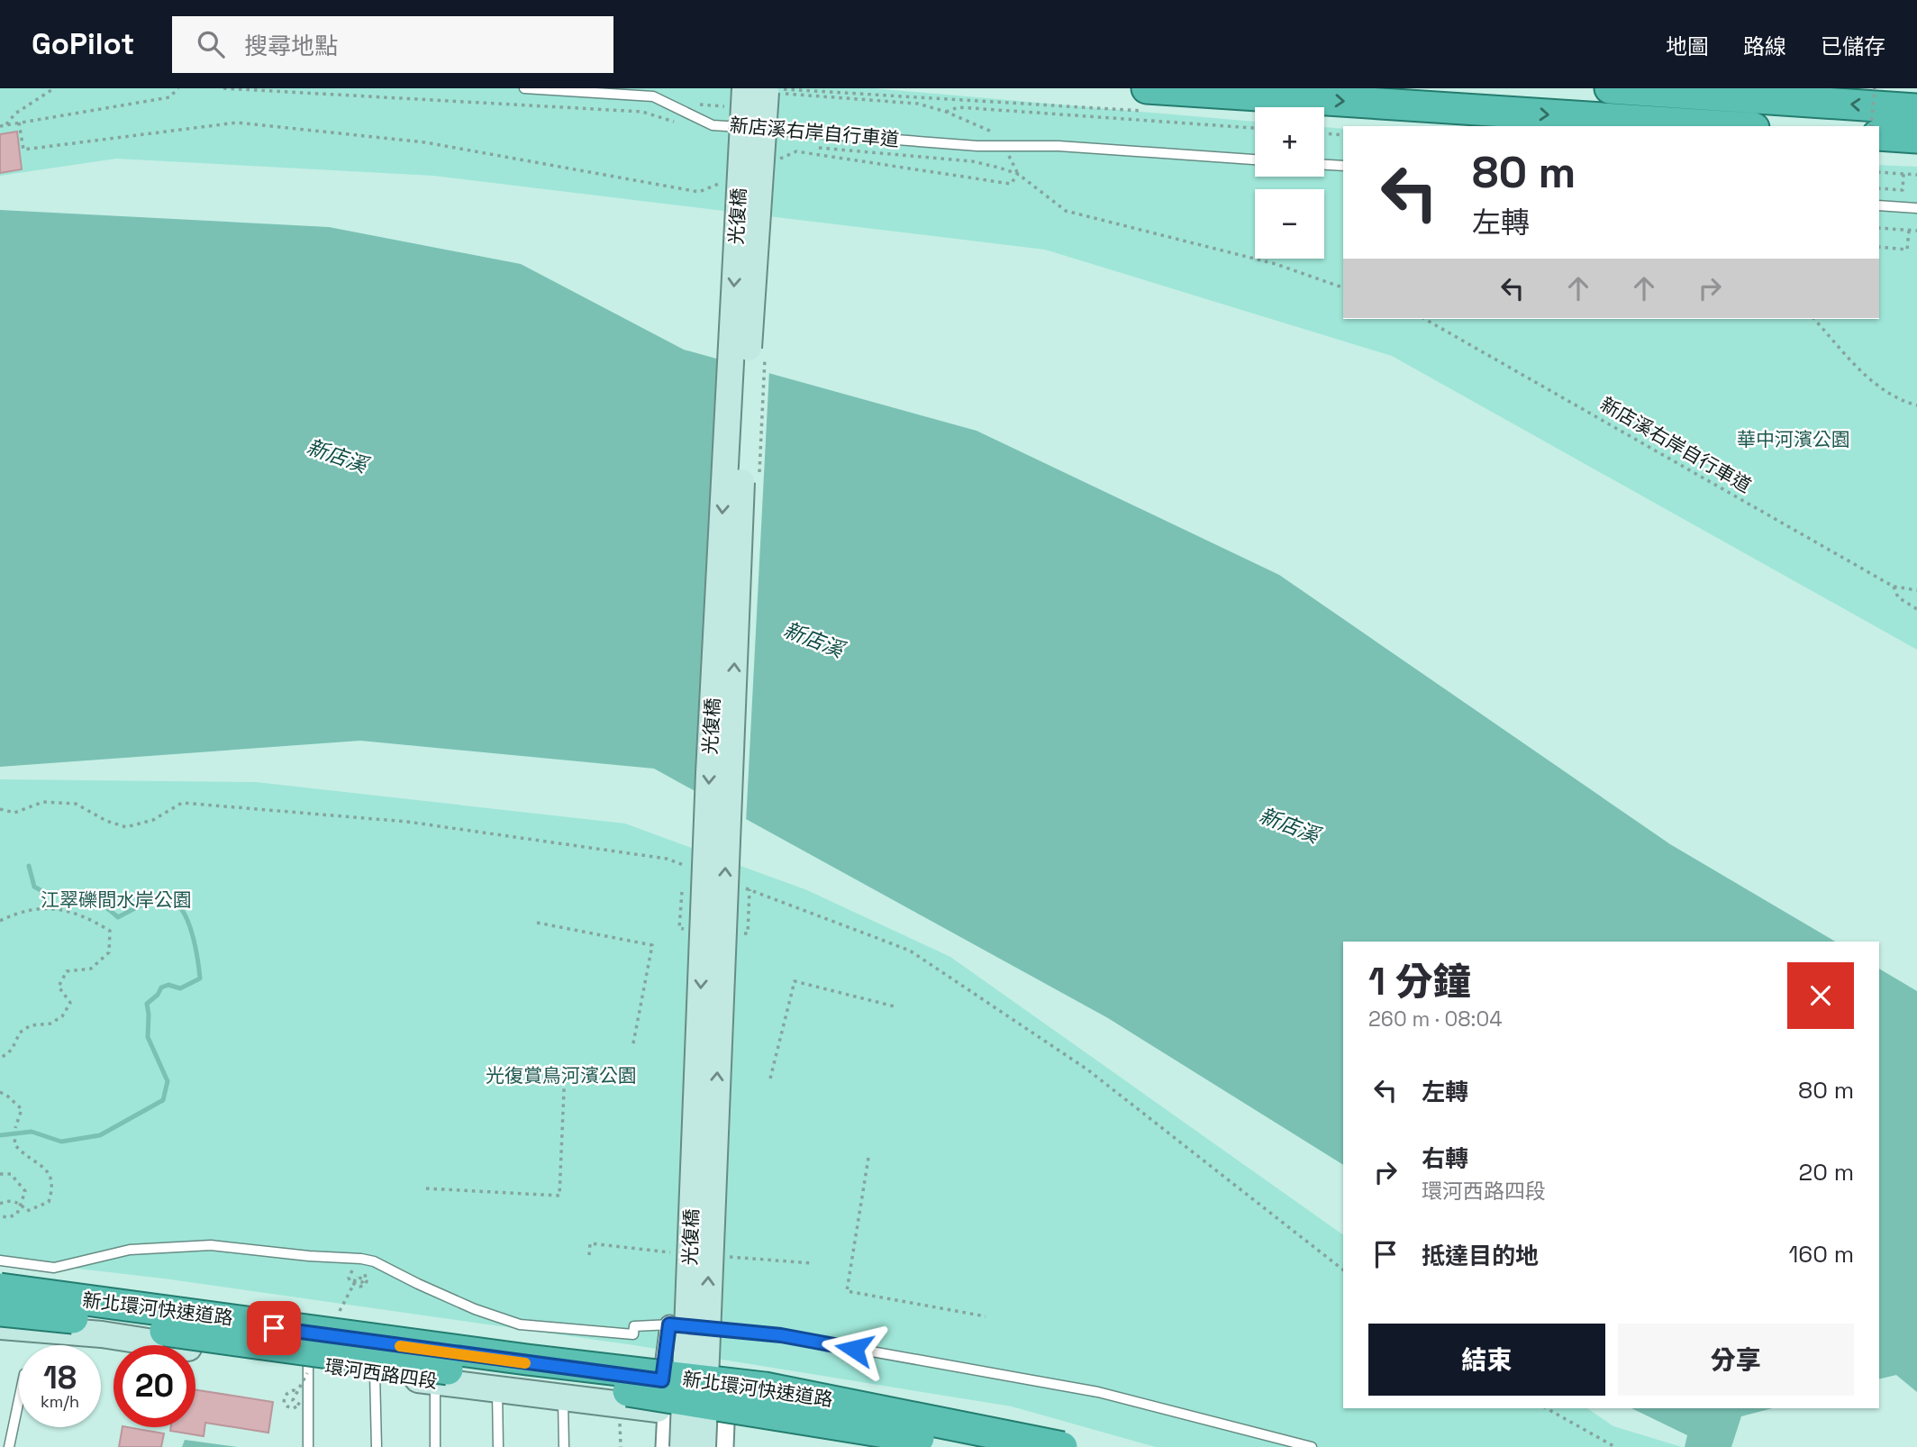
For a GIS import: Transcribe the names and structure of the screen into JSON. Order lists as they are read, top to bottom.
{
  "streets": {
    "highway": ["新北環河快速道路"],
    "main road": ["光復橋", "環河西路四段"],
    "path": ["新店溪右岸自行車道"]
  },
  "crossings": [
    ["新北環河快速道路", "環河西路四段"]
  ],
  "water": ["新店溪"],
  "parks": ["華中河濱公園", "江翠礫間水岸公園", "光復賞鳥河濱公園"],
  "page": {
    "header": "GoPilot",
    "search": "搜尋地點",
    "nav": ["地圖", "路線", "已儲存"],
    "map_buttons": ["+", "−"],
    "turn": ["80 m", "左轉"],
    "heading": ["1 分鐘", "260 m · 08:04"],
    "list": [
      {
        "name": "左轉",
        "value": "80 m"
      },
      {
        "name": "右轉",
        "note": "環河西路四段",
        "value": "20 m"
      },
      {
        "name": "抵達目的地",
        "value": "160 m"
      }
    ],
    "buttons": ["結束", "分享"],
    "speed": "18 km/h",
    "limit": "20"
  }
}
